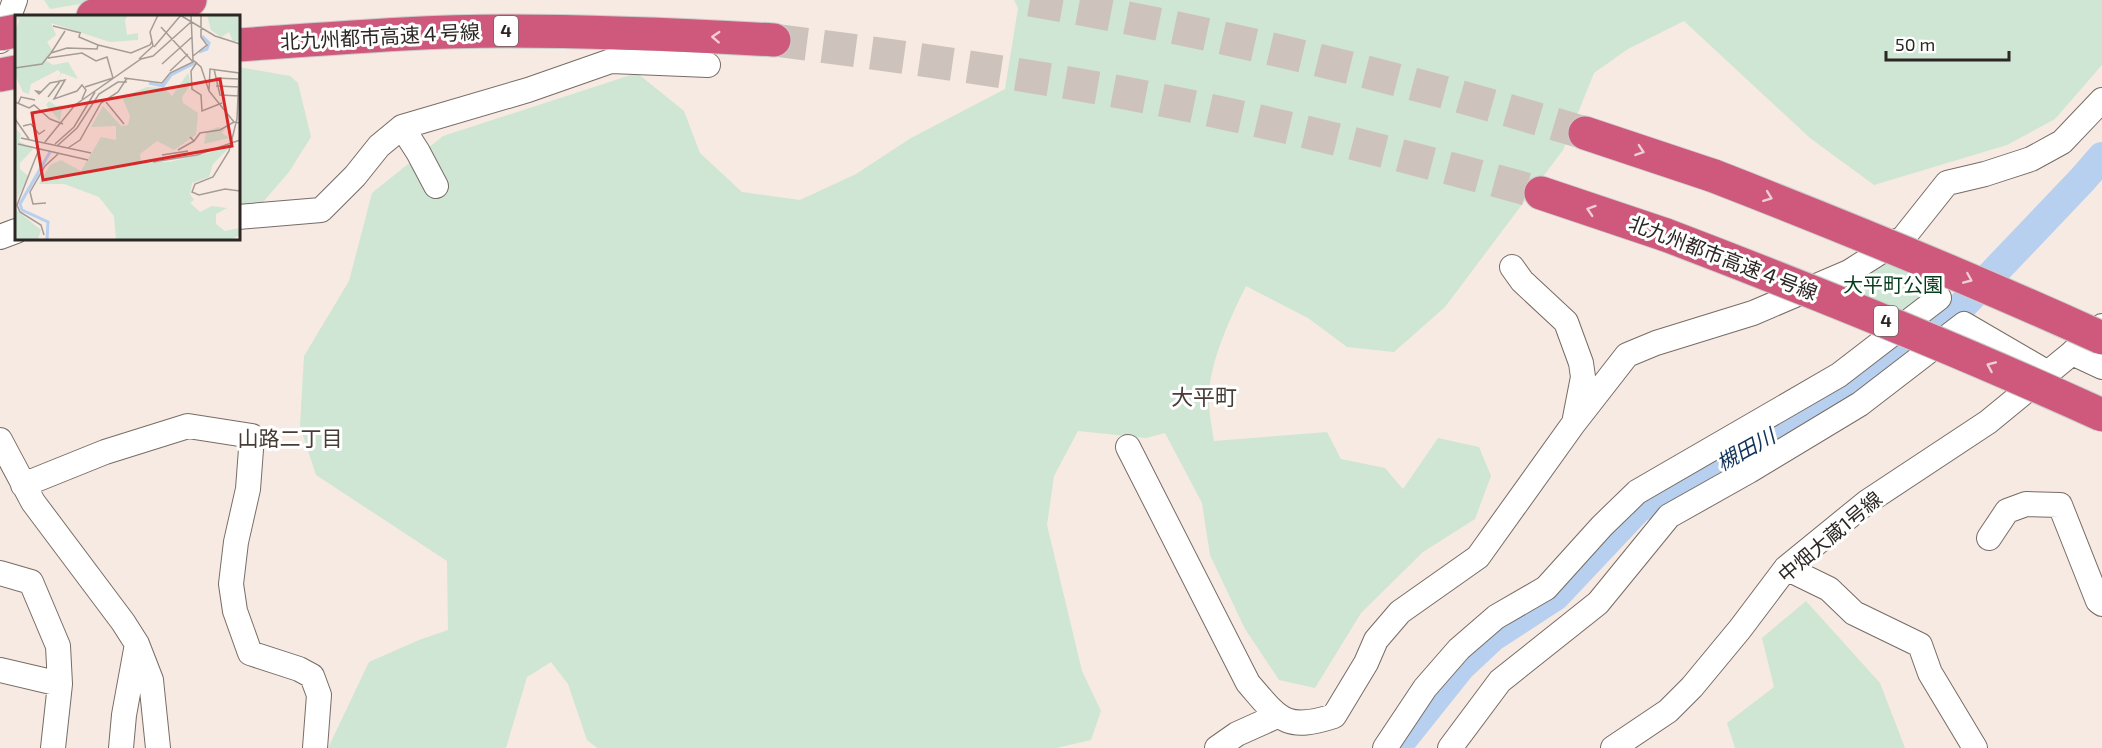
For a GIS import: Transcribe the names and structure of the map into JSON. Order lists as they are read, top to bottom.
{
  "streets": {
    "highway": ["4", "北九州都市高速４号線"],
    "street": ["中畑大蔵1号線"]
  },
  "districts": ["大平町", "山路二丁目"],
  "water": ["槻田川"],
  "parks": ["大平町公園"],
  "scale_bar": "50 m"
}
